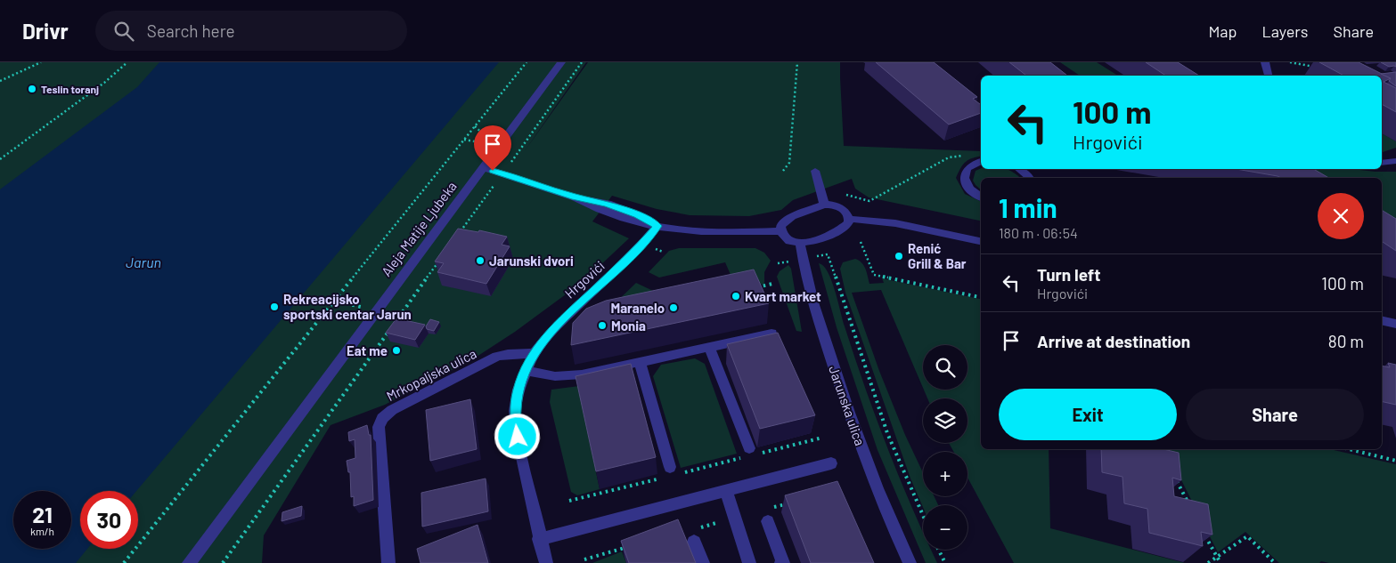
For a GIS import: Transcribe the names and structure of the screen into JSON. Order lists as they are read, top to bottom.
{
  "streets": {
    "street": [
      "Aleja Matije Ljubeka",
      "Hrgovići",
      "Mrkopaljska ulica",
      "Jarunska ulica"
    ]
  },
  "crossings": [
    ["Hrgovići", "Mrkopaljska ulica"]
  ],
  "water": ["Jarun"],
  "places": [
    "Teslin toranj",
    "Renić Grill & Bar",
    "Jarunski dvori",
    "Kvart market",
    "Rekreacijsko sportski centar Jarun",
    "Maranelo",
    "Monia",
    "Eat me"
  ],
  "page": {
    "header": "Drivr",
    "search": "Search here",
    "nav": ["Map", "Layers", "Share"],
    "turn": ["100 m", "Hrgovići"],
    "heading": ["1 min", "180 m · 06:54"],
    "list": [
      {
        "name": "Turn left",
        "note": "Hrgovići",
        "value": "100 m"
      },
      {
        "name": "Arrive at destination",
        "value": "80 m"
      }
    ],
    "map_buttons": ["+", "−"],
    "buttons": ["Exit", "Share"],
    "speed": "21 km/h",
    "limit": "30"
  }
}
